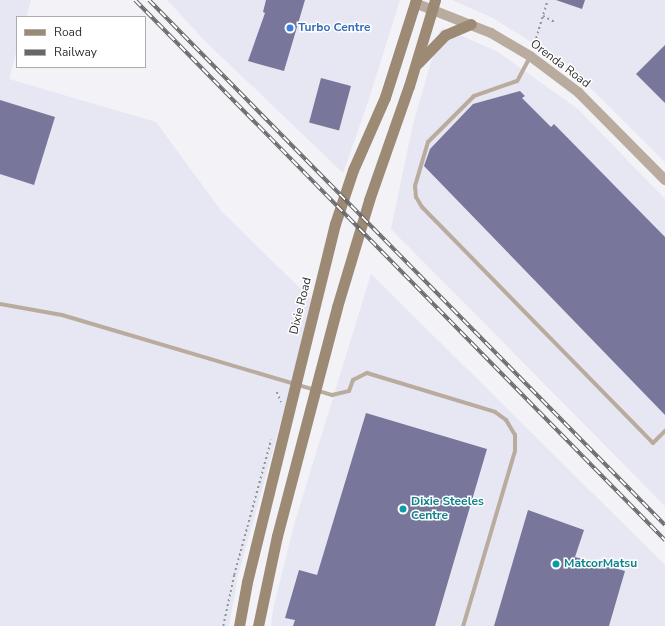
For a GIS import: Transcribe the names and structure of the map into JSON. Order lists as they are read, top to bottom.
{
  "streets": {
    "main road": ["Dixie Road"],
    "street": ["Orenda Road"]
  },
  "crossings": [
    ["Orenda Road", "Dixie Road"]
  ],
  "places": ["Turbo Centre", "Dixie Steeles Centre", "MatcorMatsu"],
  "legend": ["Road", "Railway"]
}
